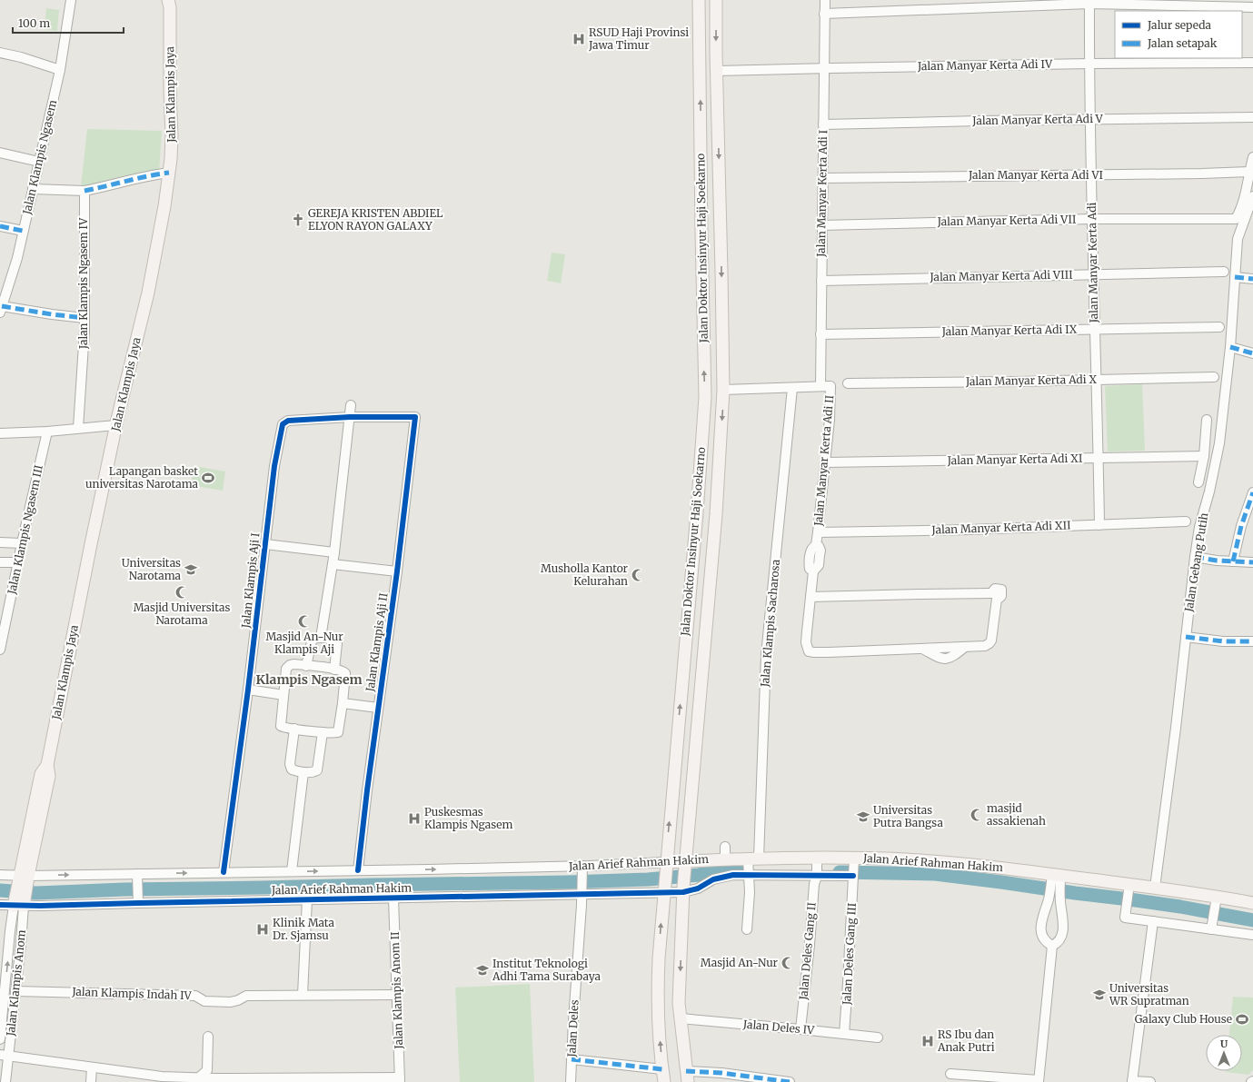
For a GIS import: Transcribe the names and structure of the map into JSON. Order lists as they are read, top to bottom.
{
  "streets": {
    "main road": ["Jalan Klampis Jaya", "Jalan Doktor Insinyur Haji Soekarno", "Jalan Arief Rahman Hakim"],
    "street": [
      "Jalan Manyar Kerta Adi IV",
      "Jalan Manyar Kerta Adi V",
      "Jalan Klampis Ngasem",
      "Jalan Manyar Kerta Adi VI",
      "Jalan Manyar Kerta Adi I",
      "Jalan Manyar Kerta Adi VII",
      "Jalan Manyar Kerta Adi",
      "Jalan Manyar Kerta Adi VIII",
      "Jalan Klampis Ngasem IV",
      "Jalan Manyar Kerta Adi IX",
      "Jalan Manyar Kerta Adi X",
      "Jalan Manyar Kerta Adi XI",
      "Jalan Manyar Kerta Adi II",
      "Jalan Manyar Kerta Adi XII",
      "Jalan Klampis Ngasem III",
      "Jalan Gebang Putih",
      "Jalan Klampis Aji I",
      "Jalan Klampis Sacharosa",
      "Jalan Klampis Aji II",
      "Jalan Deles Gang II",
      "Jalan Deles Gang III",
      "Jalan Klampis Anom",
      "Jalan Klampis Anom II",
      "Jalan Klampis Indah IV",
      "Jalan Deles IV",
      "Jalan Deles"
    ]
  },
  "crossings": [
    ["Jalan Manyar Kerta Adi IV", "Jalan Manyar Kerta Adi I"],
    ["Jalan Manyar Kerta Adi IV", "Jalan Doktor Insinyur Haji Soekarno"],
    ["Jalan Manyar Kerta Adi IV", "Jalan Manyar Kerta Adi"],
    ["Jalan Klampis Jaya", "Jalan Arief Rahman Hakim"],
    ["Jalan Klampis Jaya", "Jalan Klampis Anom"],
    ["Jalan Manyar Kerta Adi V", "Jalan Manyar Kerta Adi I"],
    ["Jalan Manyar Kerta Adi V", "Jalan Manyar Kerta Adi"],
    ["Jalan Manyar Kerta Adi VI", "Jalan Manyar Kerta Adi I"],
    ["Jalan Manyar Kerta Adi VI", "Jalan Manyar Kerta Adi VII"],
    ["Jalan Manyar Kerta Adi VI", "Jalan Manyar Kerta Adi"],
    ["Jalan Manyar Kerta Adi I", "Jalan Manyar Kerta Adi VII"],
    ["Jalan Manyar Kerta Adi I", "Jalan Manyar Kerta Adi VIII"],
    ["Jalan Manyar Kerta Adi I", "Jalan Manyar Kerta Adi IX"],
    ["Jalan Manyar Kerta Adi I", "Jalan Manyar Kerta Adi II"],
    ["Jalan Manyar Kerta Adi VII", "Jalan Manyar Kerta Adi"],
    ["Jalan Doktor Insinyur Haji Soekarno", "Jalan Manyar Kerta Adi II"],
    ["Jalan Doktor Insinyur Haji Soekarno", "Jalan Arief Rahman Hakim"],
    ["Jalan Doktor Insinyur Haji Soekarno", "Jalan Deles IV"],
    ["Jalan Manyar Kerta Adi", "Jalan Manyar Kerta Adi VIII"],
    ["Jalan Manyar Kerta Adi", "Jalan Manyar Kerta Adi IX"],
    ["Jalan Manyar Kerta Adi", "Jalan Manyar Kerta Adi X"],
    ["Jalan Manyar Kerta Adi", "Jalan Manyar Kerta Adi XI"],
    ["Jalan Manyar Kerta Adi", "Jalan Manyar Kerta Adi XII"],
    ["Jalan Manyar Kerta Adi XI", "Jalan Manyar Kerta Adi II"],
    ["Jalan Manyar Kerta Adi II", "Jalan Manyar Kerta Adi XII"],
    ["Jalan Manyar Kerta Adi II", "Jalan Klampis Sacharosa"],
    ["Jalan Gebang Putih", "Jalan Arief Rahman Hakim"],
    ["Jalan Klampis Aji I", "Jalan Klampis Aji II"],
    ["Jalan Klampis Aji I", "Jalan Arief Rahman Hakim"],
    ["Jalan Klampis Sacharosa", "Jalan Arief Rahman Hakim"],
    ["Jalan Klampis Aji II", "Jalan Arief Rahman Hakim"],
    ["Jalan Arief Rahman Hakim", "Jalan Deles Gang II"],
    ["Jalan Arief Rahman Hakim", "Jalan Deles Gang III"],
    ["Jalan Arief Rahman Hakim", "Jalan Klampis Anom"],
    ["Jalan Arief Rahman Hakim", "Jalan Klampis Anom II"],
    ["Jalan Arief Rahman Hakim", "Jalan Deles"],
    ["Jalan Deles Gang II", "Jalan Deles IV"],
    ["Jalan Deles Gang III", "Jalan Deles IV"],
    ["Jalan Klampis Anom", "Jalan Klampis Indah IV"],
    ["Jalan Klampis Anom II", "Jalan Klampis Indah IV"]
  ],
  "districts": ["Klampis Ngasem"],
  "places": {
    "hospital": [
      "RSUD Haji Provinsi Jawa Timur",
      "Puskesmas Klampis Ngasem",
      "Klinik Mata Dr. Sjamsu",
      "RS Ibu dan Anak Putri"
    ],
    "church": ["GEREJA KRISTEN ABDIEL ELYON RAYON GALAXY"],
    "sports": ["Lapangan basket universitas Narotama", "Galaxy Club House"],
    "school or university": [
      "Universitas Narotama",
      "Universitas Putra Bangsa",
      "Institut Teknologi Adhi Tama Surabaya",
      "Universitas WR Supratman"
    ],
    "mosque": [
      "Musholla Kantor Kelurahan",
      "Masjid Universitas Narotama",
      "Masjid An-Nur Klampis Aji",
      "masjid assakienah",
      "Masjid An-Nur"
    ]
  },
  "legend": ["Jalur sepeda", "Jalan setapak"],
  "scale_bar": "100 m",
  "north": "top"
}
